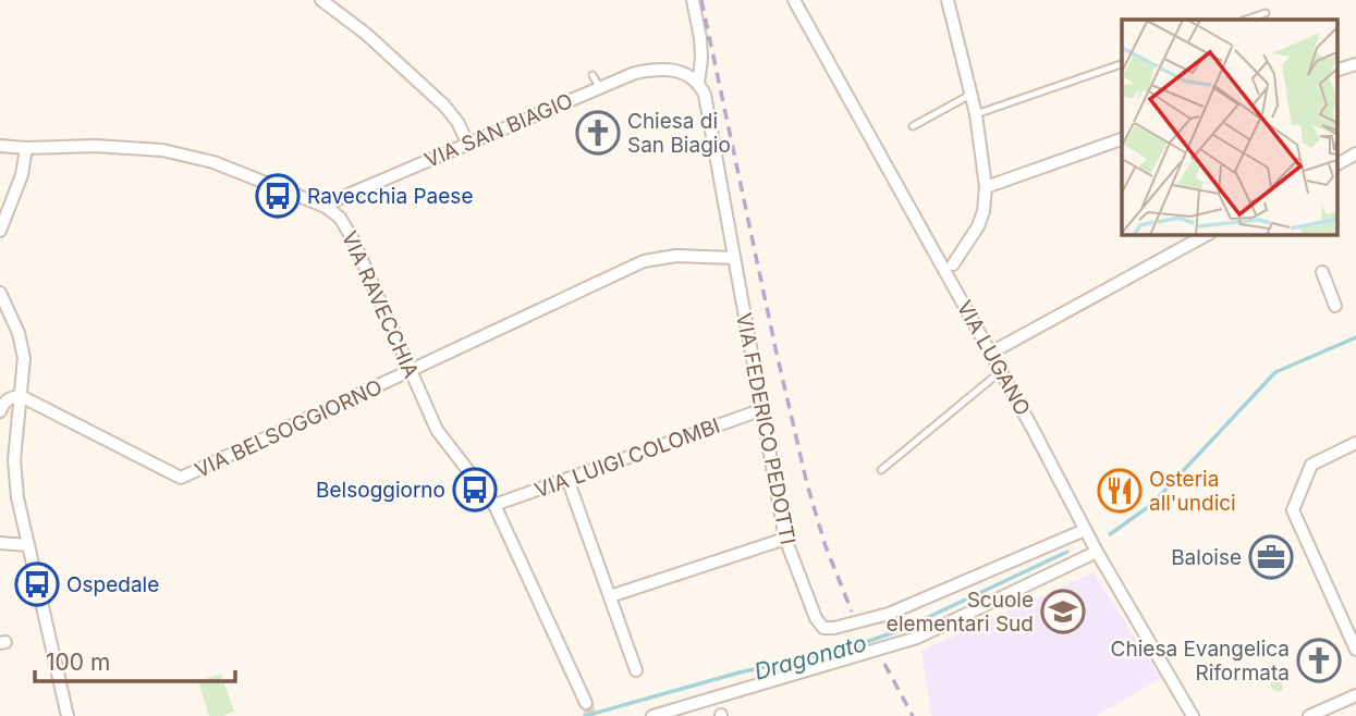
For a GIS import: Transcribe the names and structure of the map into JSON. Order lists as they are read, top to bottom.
{
  "streets": {
    "street": [
      "VIA SAN BIAGIO",
      "VIA RAVECCHIA",
      "VIA LUGANO",
      "VIA BELSOGGIORNO",
      "VIA FEDERICO PEDOTTI",
      "VIA LUIGI COLOMBI"
    ]
  },
  "crossings": [
    ["VIA SAN BIAGIO", "VIA RAVECCHIA"],
    ["VIA SAN BIAGIO", "VIA FEDERICO PEDOTTI"],
    ["VIA RAVECCHIA", "VIA BELSOGGIORNO"],
    ["VIA RAVECCHIA", "VIA LUIGI COLOMBI"],
    ["VIA LUGANO", "VIA FEDERICO PEDOTTI"],
    ["VIA BELSOGGIORNO", "VIA FEDERICO PEDOTTI"],
    ["VIA FEDERICO PEDOTTI", "VIA LUIGI COLOMBI"]
  ],
  "water": ["Dragonato"],
  "places": {
    "church": ["Chiesa di San Biagio", "Chiesa Evangelica Riformata"],
    "bus stop": ["Ravecchia Paese", "Belsoggiorno", "Ospedale"],
    "restaurant": ["Osteria all'undici"],
    "office": ["Baloise"],
    "school or university": ["Scuole elementari Sud"]
  },
  "scale_bar": "100 m"
}
